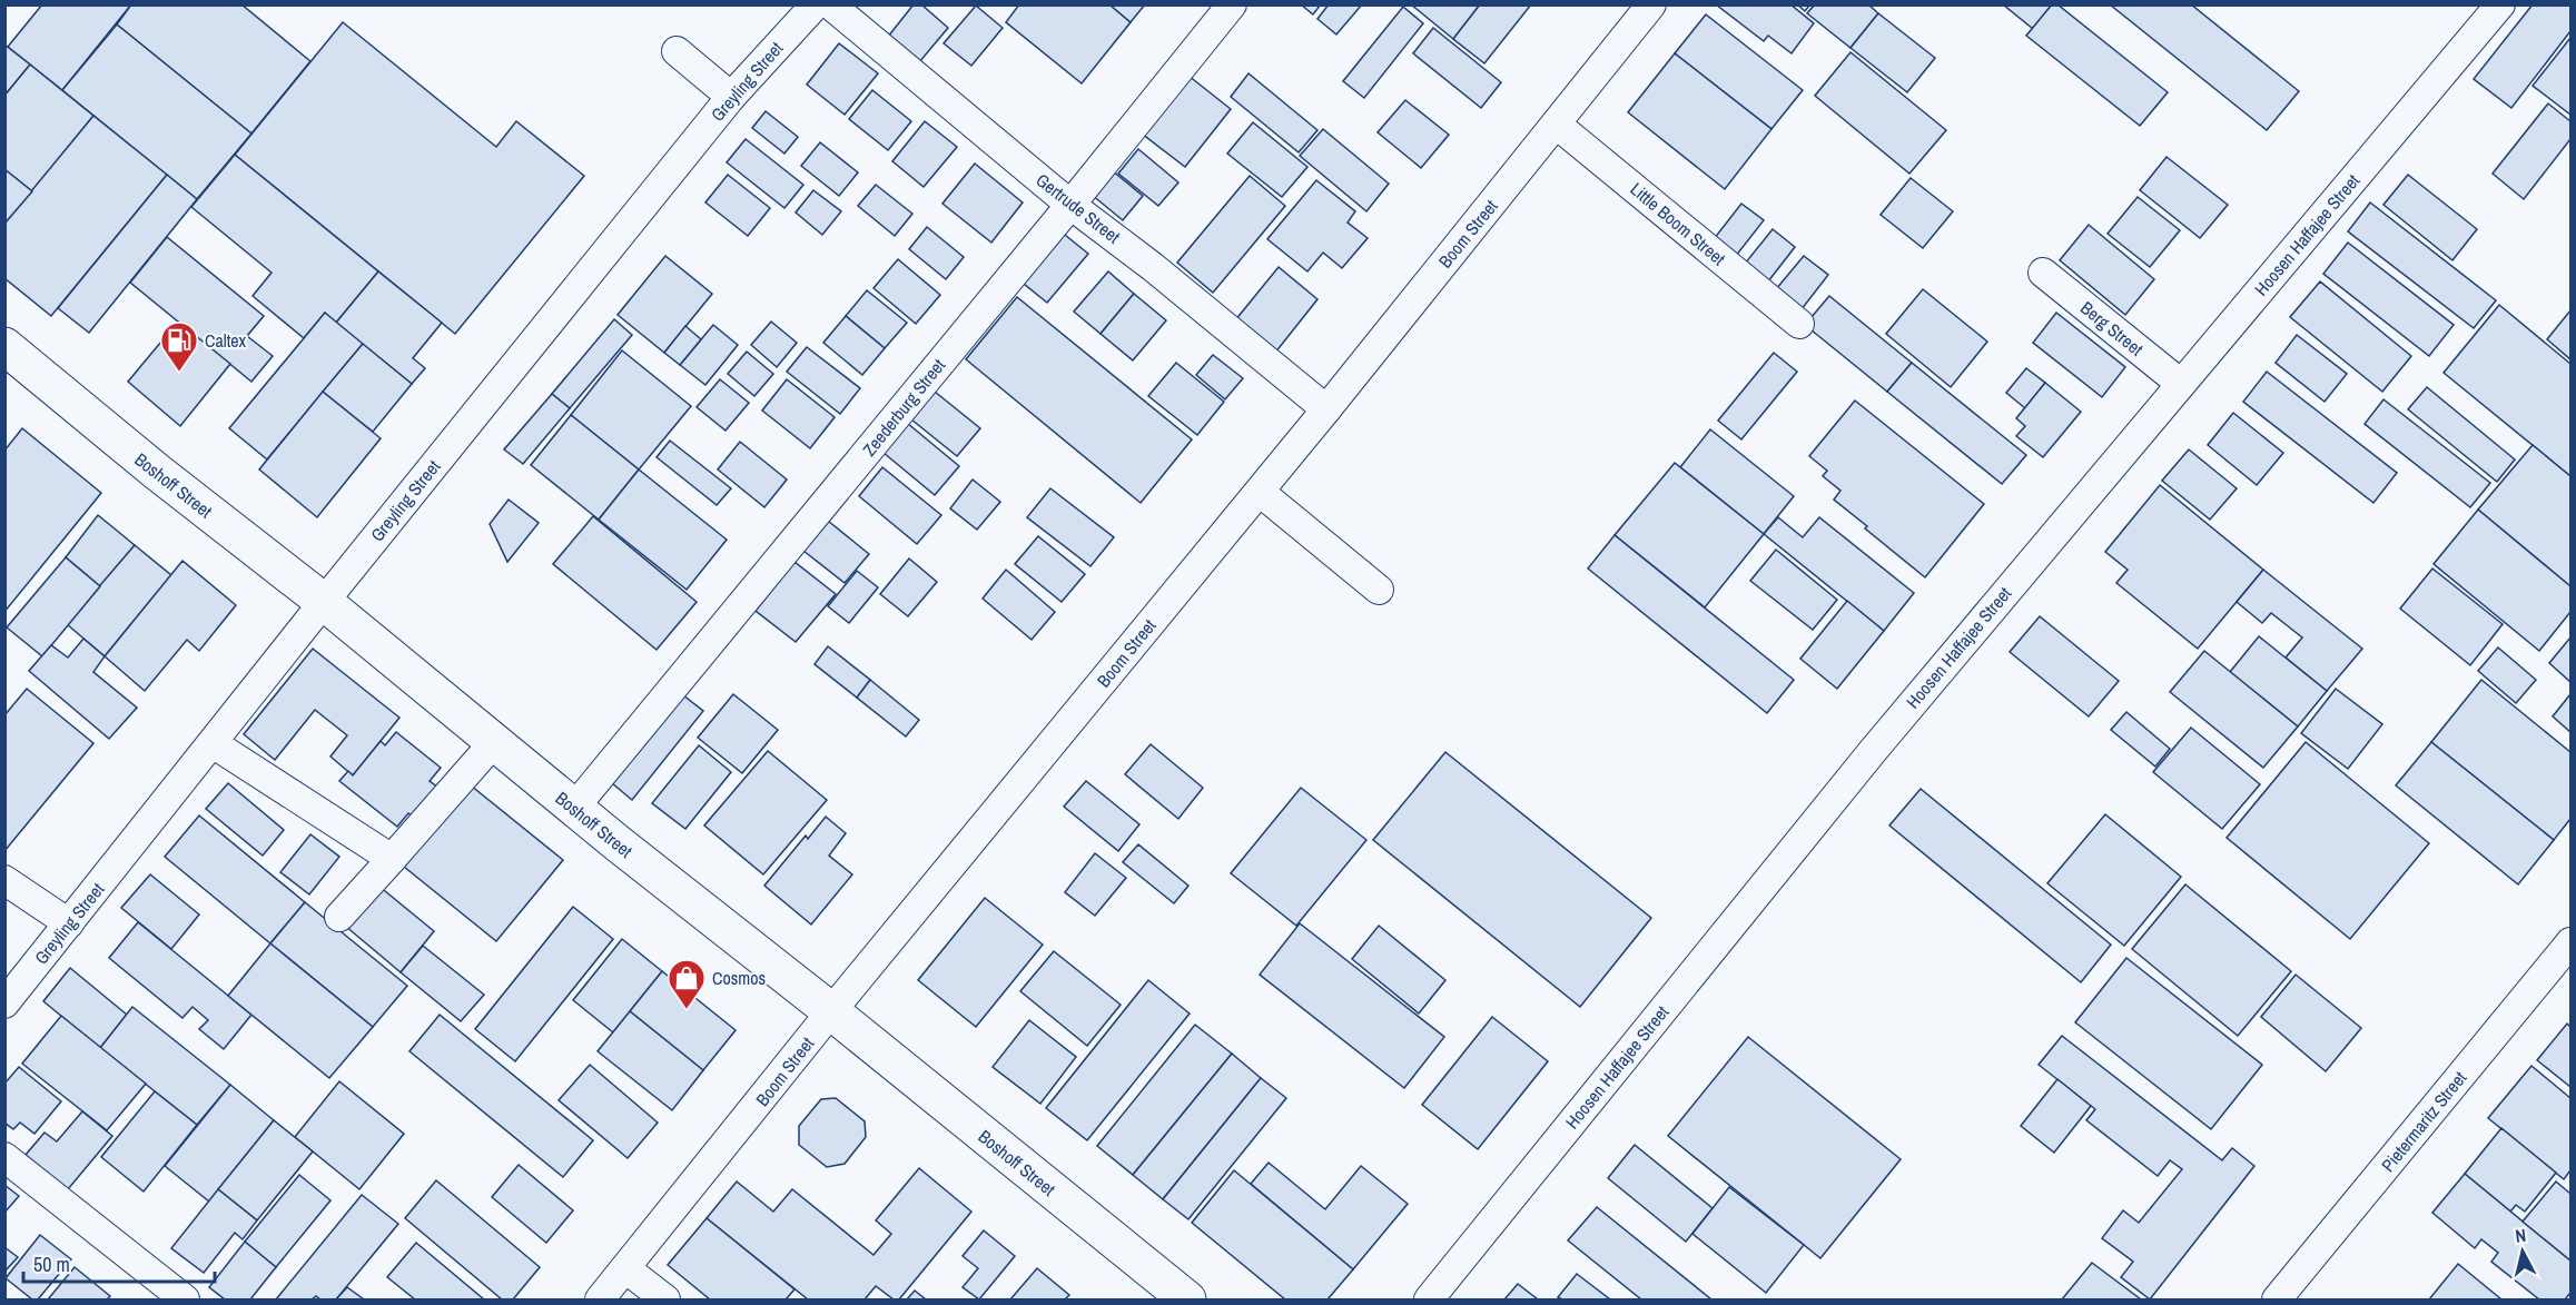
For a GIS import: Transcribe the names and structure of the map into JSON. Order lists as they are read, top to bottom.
{
  "streets": {
    "main road": ["Boshoff Street"],
    "street": [
      "Greyling Street",
      "Gertrude Street",
      "Little Boom Street",
      "Boom Street",
      "Hoosen Haffajee Street",
      "Berg Street",
      "Zeederburg Street",
      "Pietermaritz Street"
    ]
  },
  "crossings": [
    ["Greyling Street", "Boshoff Street"],
    ["Gertrude Street", "Boom Street"],
    ["Gertrude Street", "Zeederburg Street"],
    ["Little Boom Street", "Boom Street"],
    ["Boom Street", "Boshoff Street"],
    ["Hoosen Haffajee Street", "Berg Street"],
    ["Zeederburg Street", "Boshoff Street"]
  ],
  "places": {
    "fuel station": ["Caltex"],
    "shop": ["Cosmos"]
  },
  "scale_bar": "50 m",
  "north": "top"
}
